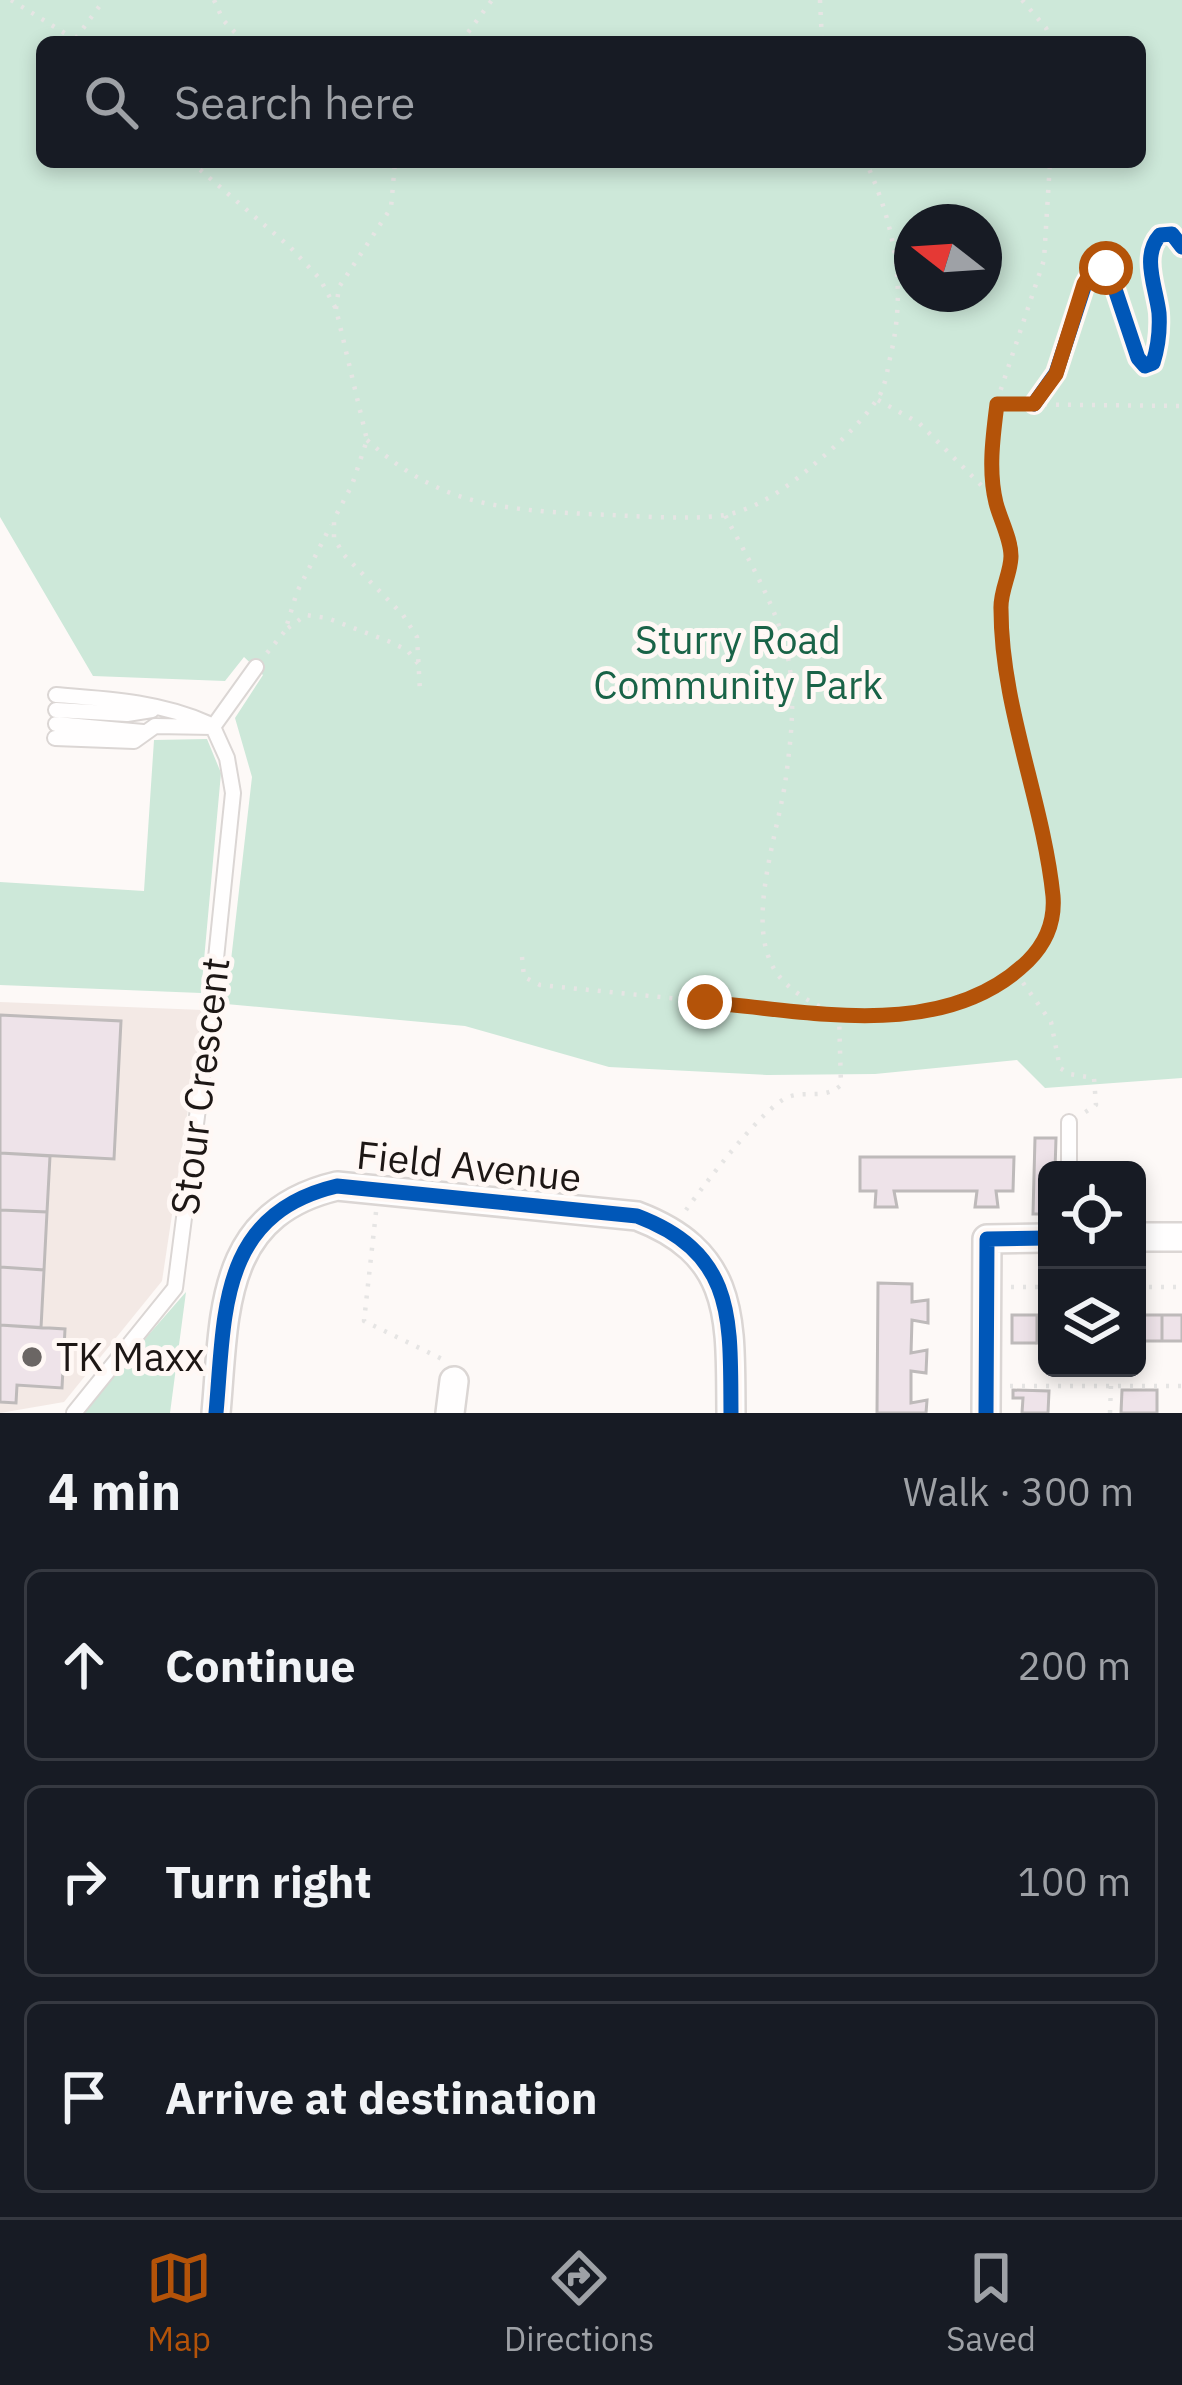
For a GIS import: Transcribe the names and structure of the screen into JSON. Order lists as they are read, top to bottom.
{
  "streets": {
    "street": ["Field Avenue"],
    "lane": ["Stour Crescent"]
  },
  "parks": ["Sturry Road Community Park"],
  "places": ["TK Maxx"],
  "north": "left",
  "page": {
    "search": "Search here",
    "heading": ["4 min", "Walk · 300 m"],
    "list": [
      ["Continue", "200 m"],
      ["Turn right", "100 m"],
      "Arrive at destination"
    ],
    "nav": ["Map", "Directions", "Saved"]
  }
}
